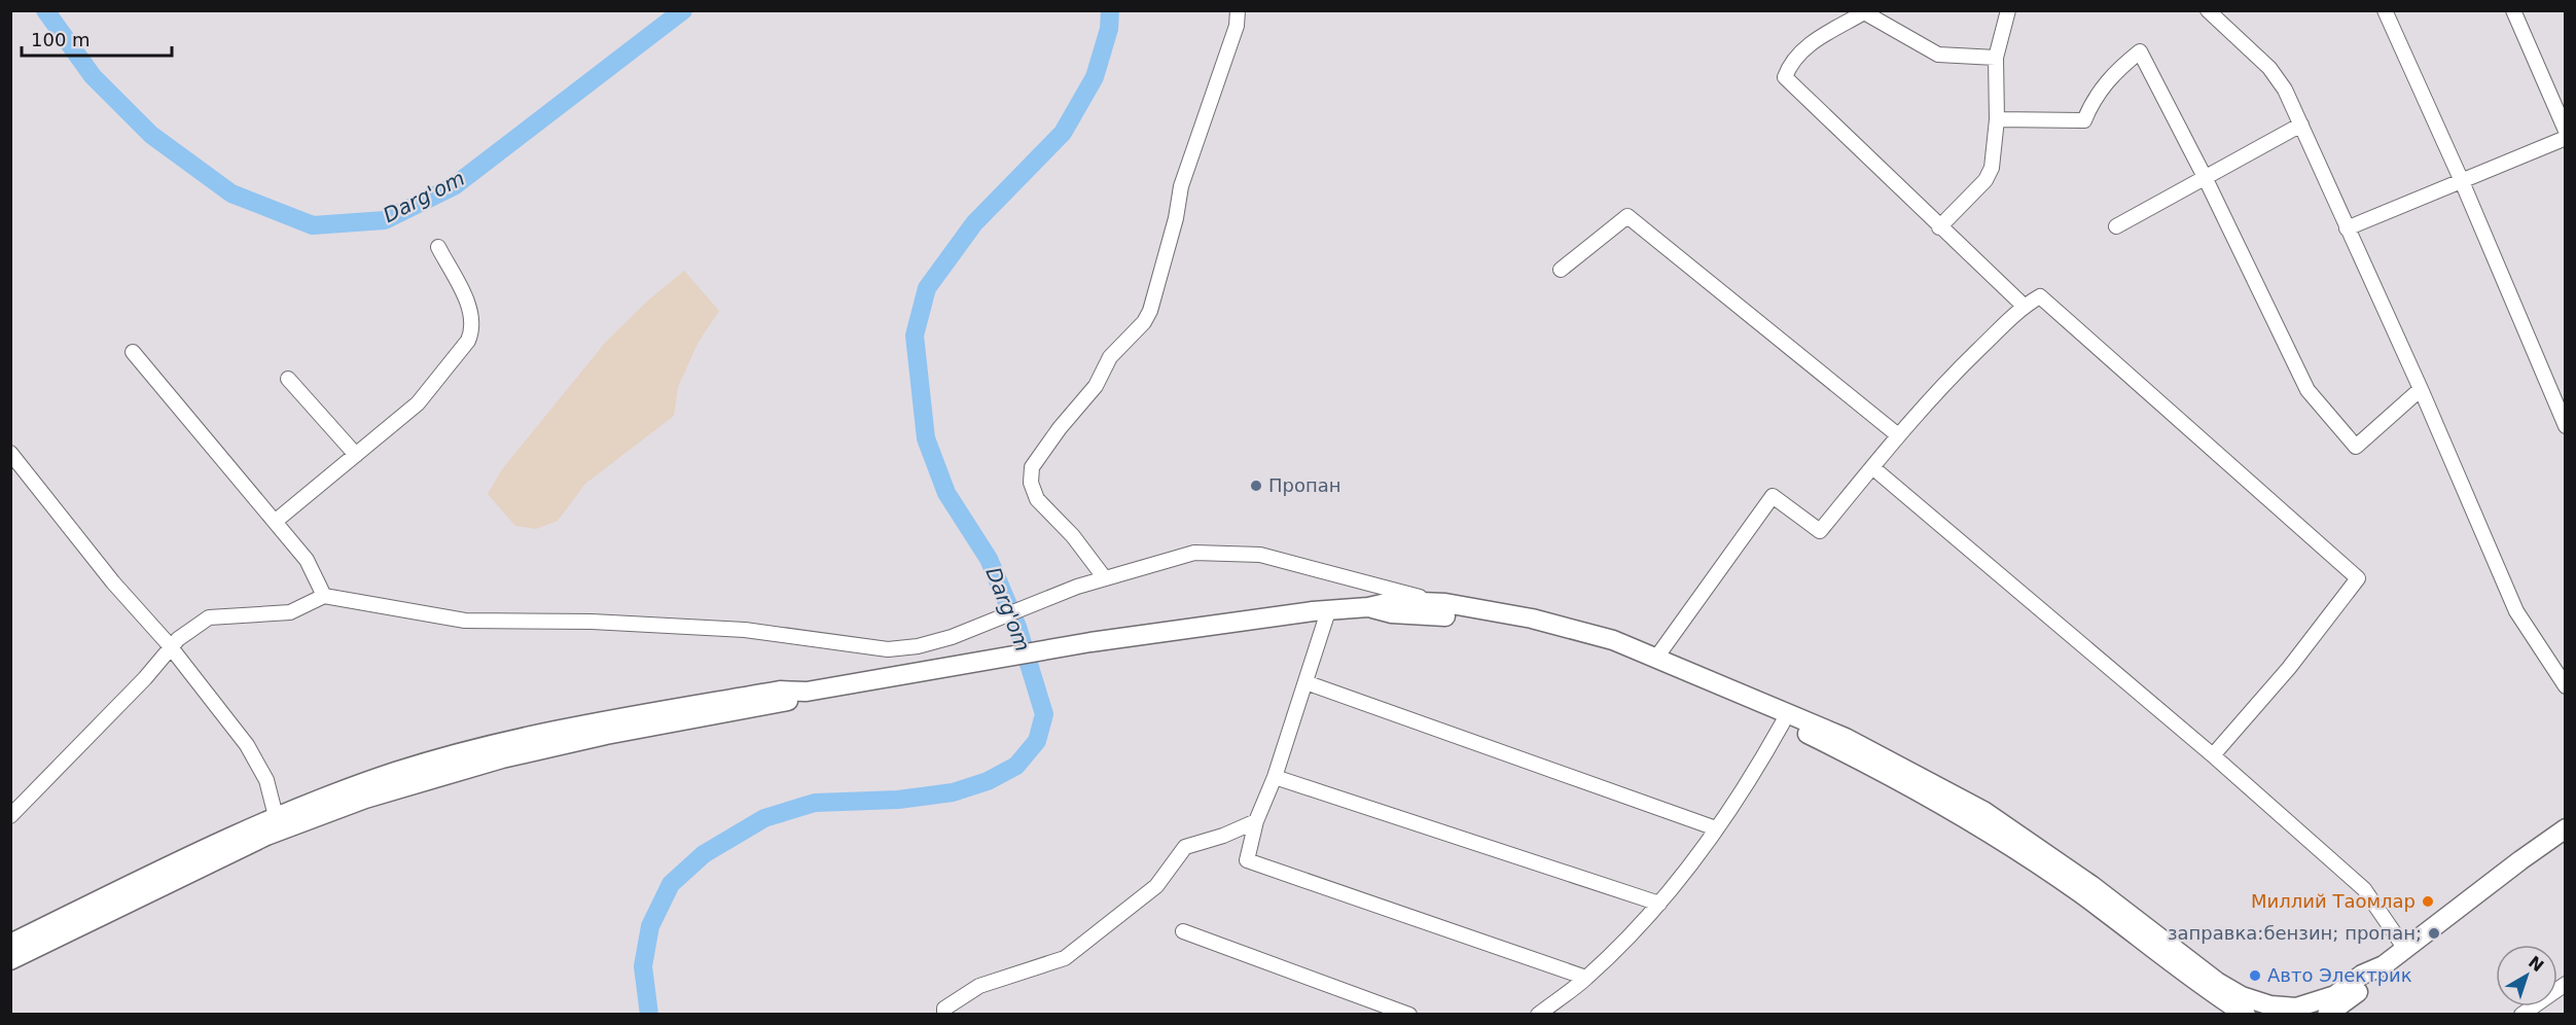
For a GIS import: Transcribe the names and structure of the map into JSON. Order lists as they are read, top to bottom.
{
  "water": ["Darg'om"],
  "places": [
    "Пропан",
    "Миллий Таомлар",
    "заправка:бензин; пропан;",
    "Авто Электрик"
  ],
  "scale_bar": "100 m",
  "north": "top right"
}
